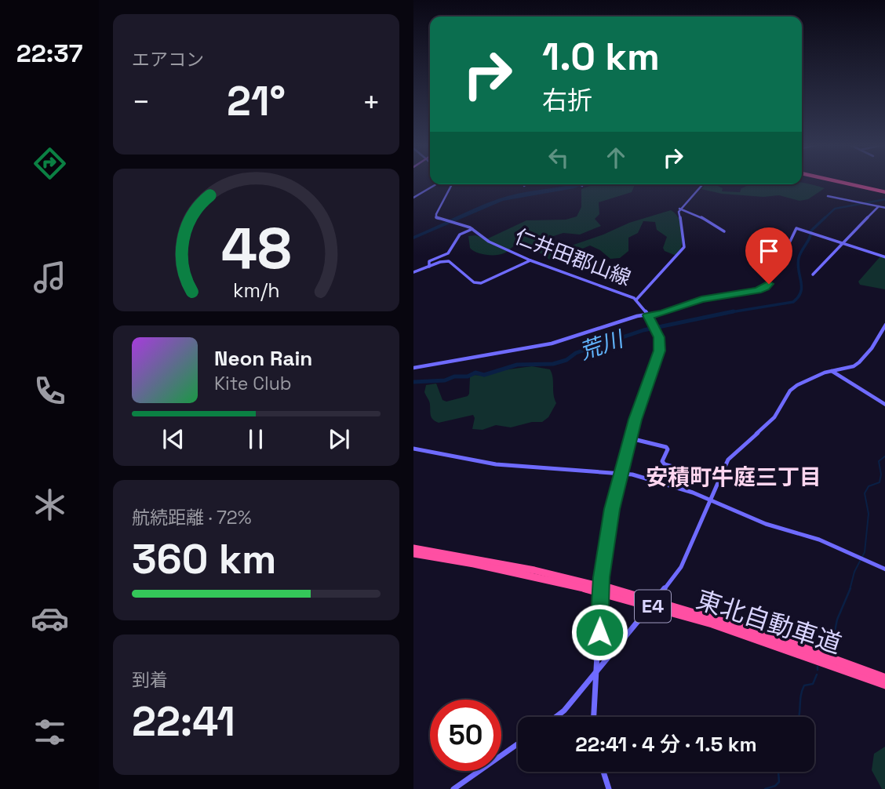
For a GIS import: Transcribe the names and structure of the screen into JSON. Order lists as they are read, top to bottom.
{
  "streets": {
    "highway": ["E4", "東北自動車道"],
    "street": ["仁井田郡山線"]
  },
  "districts": ["安積町牛庭三丁目"],
  "water": ["荒川"],
  "page": {
    "tabs": "22:37",
    "tile": [
      "エアコン",
      ["航続距離 · 72%", "360 km"],
      ["到着", "22:41"]
    ],
    "turn": ["1.0 km", "右折"],
    "heat": ["−", "21°", "+"],
    "song": ["Neon Rain", "Kite Club"],
    "limit": "50",
    "trip": "22:41 · 4 分 · 1.5 km",
    "gauge": ["48", "km/h"]
  }
}
